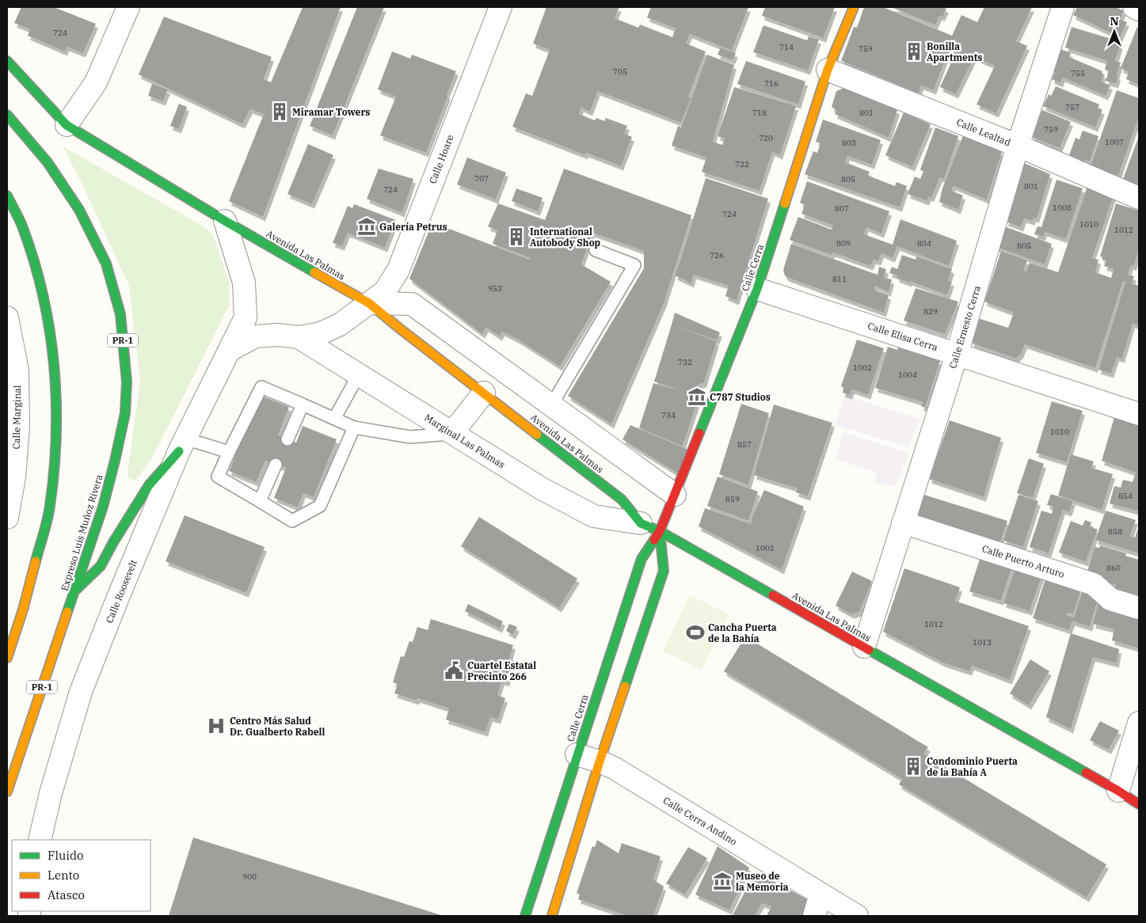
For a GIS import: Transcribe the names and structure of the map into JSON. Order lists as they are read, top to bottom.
{
  "streets": {
    "main road": [
      "Avenida Las Palmas",
      "Calle Cerra",
      "PR-1",
      "Expreso Luis Muñoz Rivera"
    ],
    "street": [
      "Calle Lealtad",
      "Calle Hoare",
      "Calle Ernesto Cerra",
      "Calle Elisa Cerra",
      "Calle Marginal",
      "Marginal Las Palmas",
      "Calle Puerto Arturo",
      "Calle Roosevelt",
      "Calle Cerra Andino"
    ]
  },
  "crossings": [
    ["Calle Lealtad", "Calle Cerra"],
    ["Calle Lealtad", "Calle Ernesto Cerra"],
    ["Calle Hoare", "Avenida Las Palmas"],
    ["Calle Hoare", "Marginal Las Palmas"],
    ["Avenida Las Palmas", "Calle Cerra"],
    ["Avenida Las Palmas", "Calle Ernesto Cerra"],
    ["Avenida Las Palmas", "Marginal Las Palmas"],
    ["Avenida Las Palmas", "Calle Roosevelt"],
    ["Calle Cerra", "Calle Elisa Cerra"],
    ["Calle Cerra", "Marginal Las Palmas"],
    ["Calle Cerra", "Calle Cerra Andino"],
    ["Calle Ernesto Cerra", "Calle Elisa Cerra"],
    ["Calle Ernesto Cerra", "Calle Puerto Arturo"]
  ],
  "places": {
    "building": [
      "Bonilla Apartments",
      "Miramar Towers",
      "International Autobody Shop",
      "Condominio Puerta de la Bahía A"
    ],
    "museum": ["Galería Petrus", "C787 Studios", "Museo de la Memoria"],
    "sports": ["Cancha Puerta de la Bahía"],
    "public building": ["Cuartel Estatal Precinto 266"],
    "hospital": ["Centro Más Salud Dr. Gualberto Rabell"]
  },
  "house_numbers": [
    "724",
    "714",
    "759",
    "705",
    "755",
    "716",
    "757",
    "718",
    "801",
    "759",
    "720",
    "1007",
    "803",
    "722",
    "707",
    "805",
    "801",
    "724",
    "1008",
    "807",
    "724",
    "1010",
    "1012",
    "809",
    "804",
    "805",
    "726",
    "811",
    "953",
    "829",
    "732",
    "1002",
    "1004",
    "734",
    "1010",
    "857",
    "854",
    "859",
    "858",
    "1001",
    "860",
    "1012",
    "1013",
    "900"
  ],
  "legend": ["Fluido", "Lento", "Atasco"],
  "north": "top"
}
